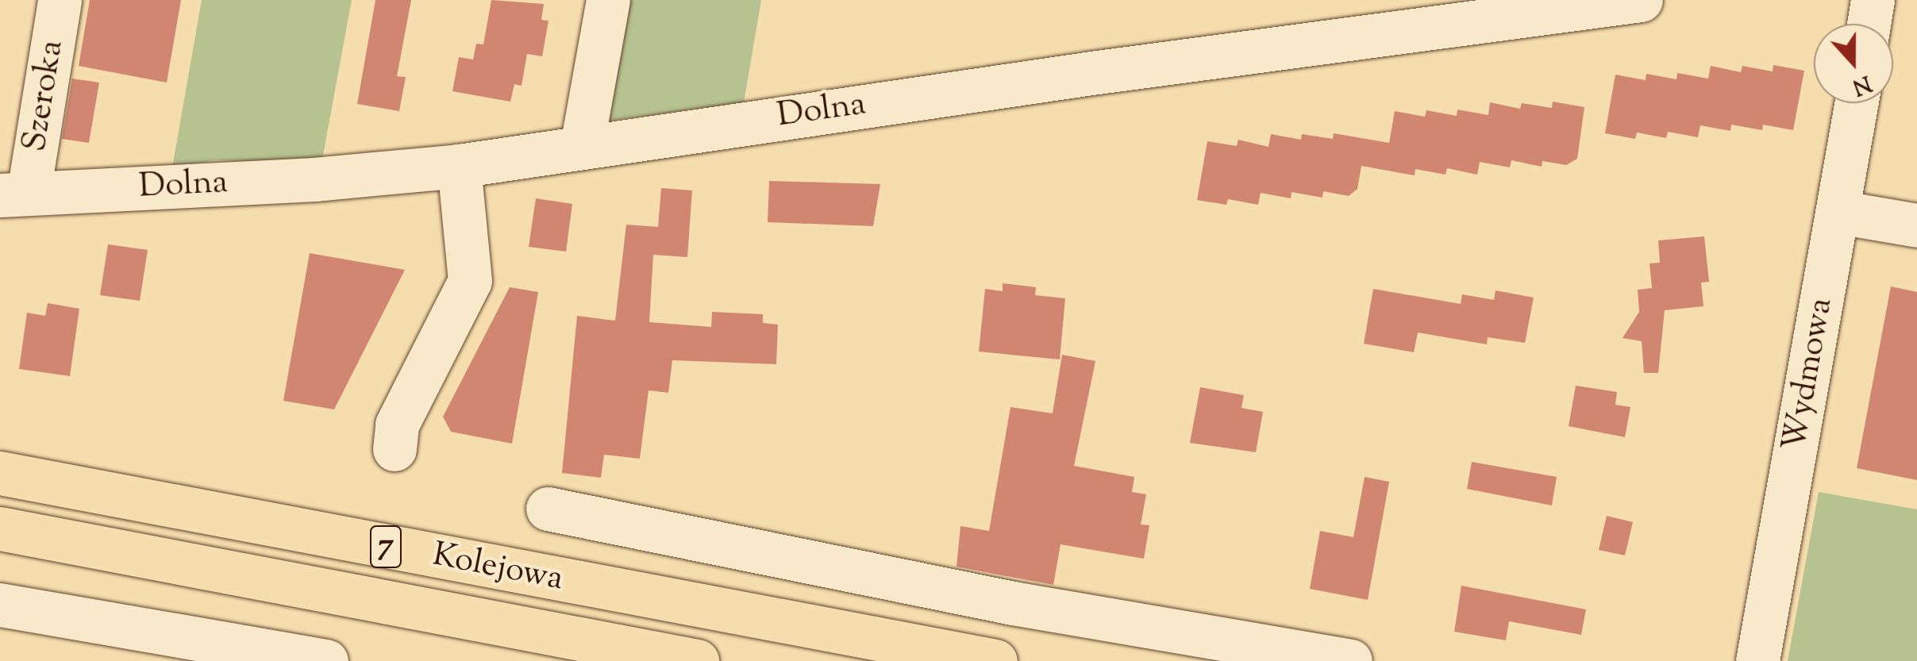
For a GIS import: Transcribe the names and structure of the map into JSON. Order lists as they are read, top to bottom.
{
  "streets": {
    "highway": ["7", "Kolejowa"],
    "street": ["Szeroka", "Dolna", "Wydmowa"]
  },
  "crossings": [
    ["Szeroka", "Dolna"]
  ],
  "north": "bottom"
}
